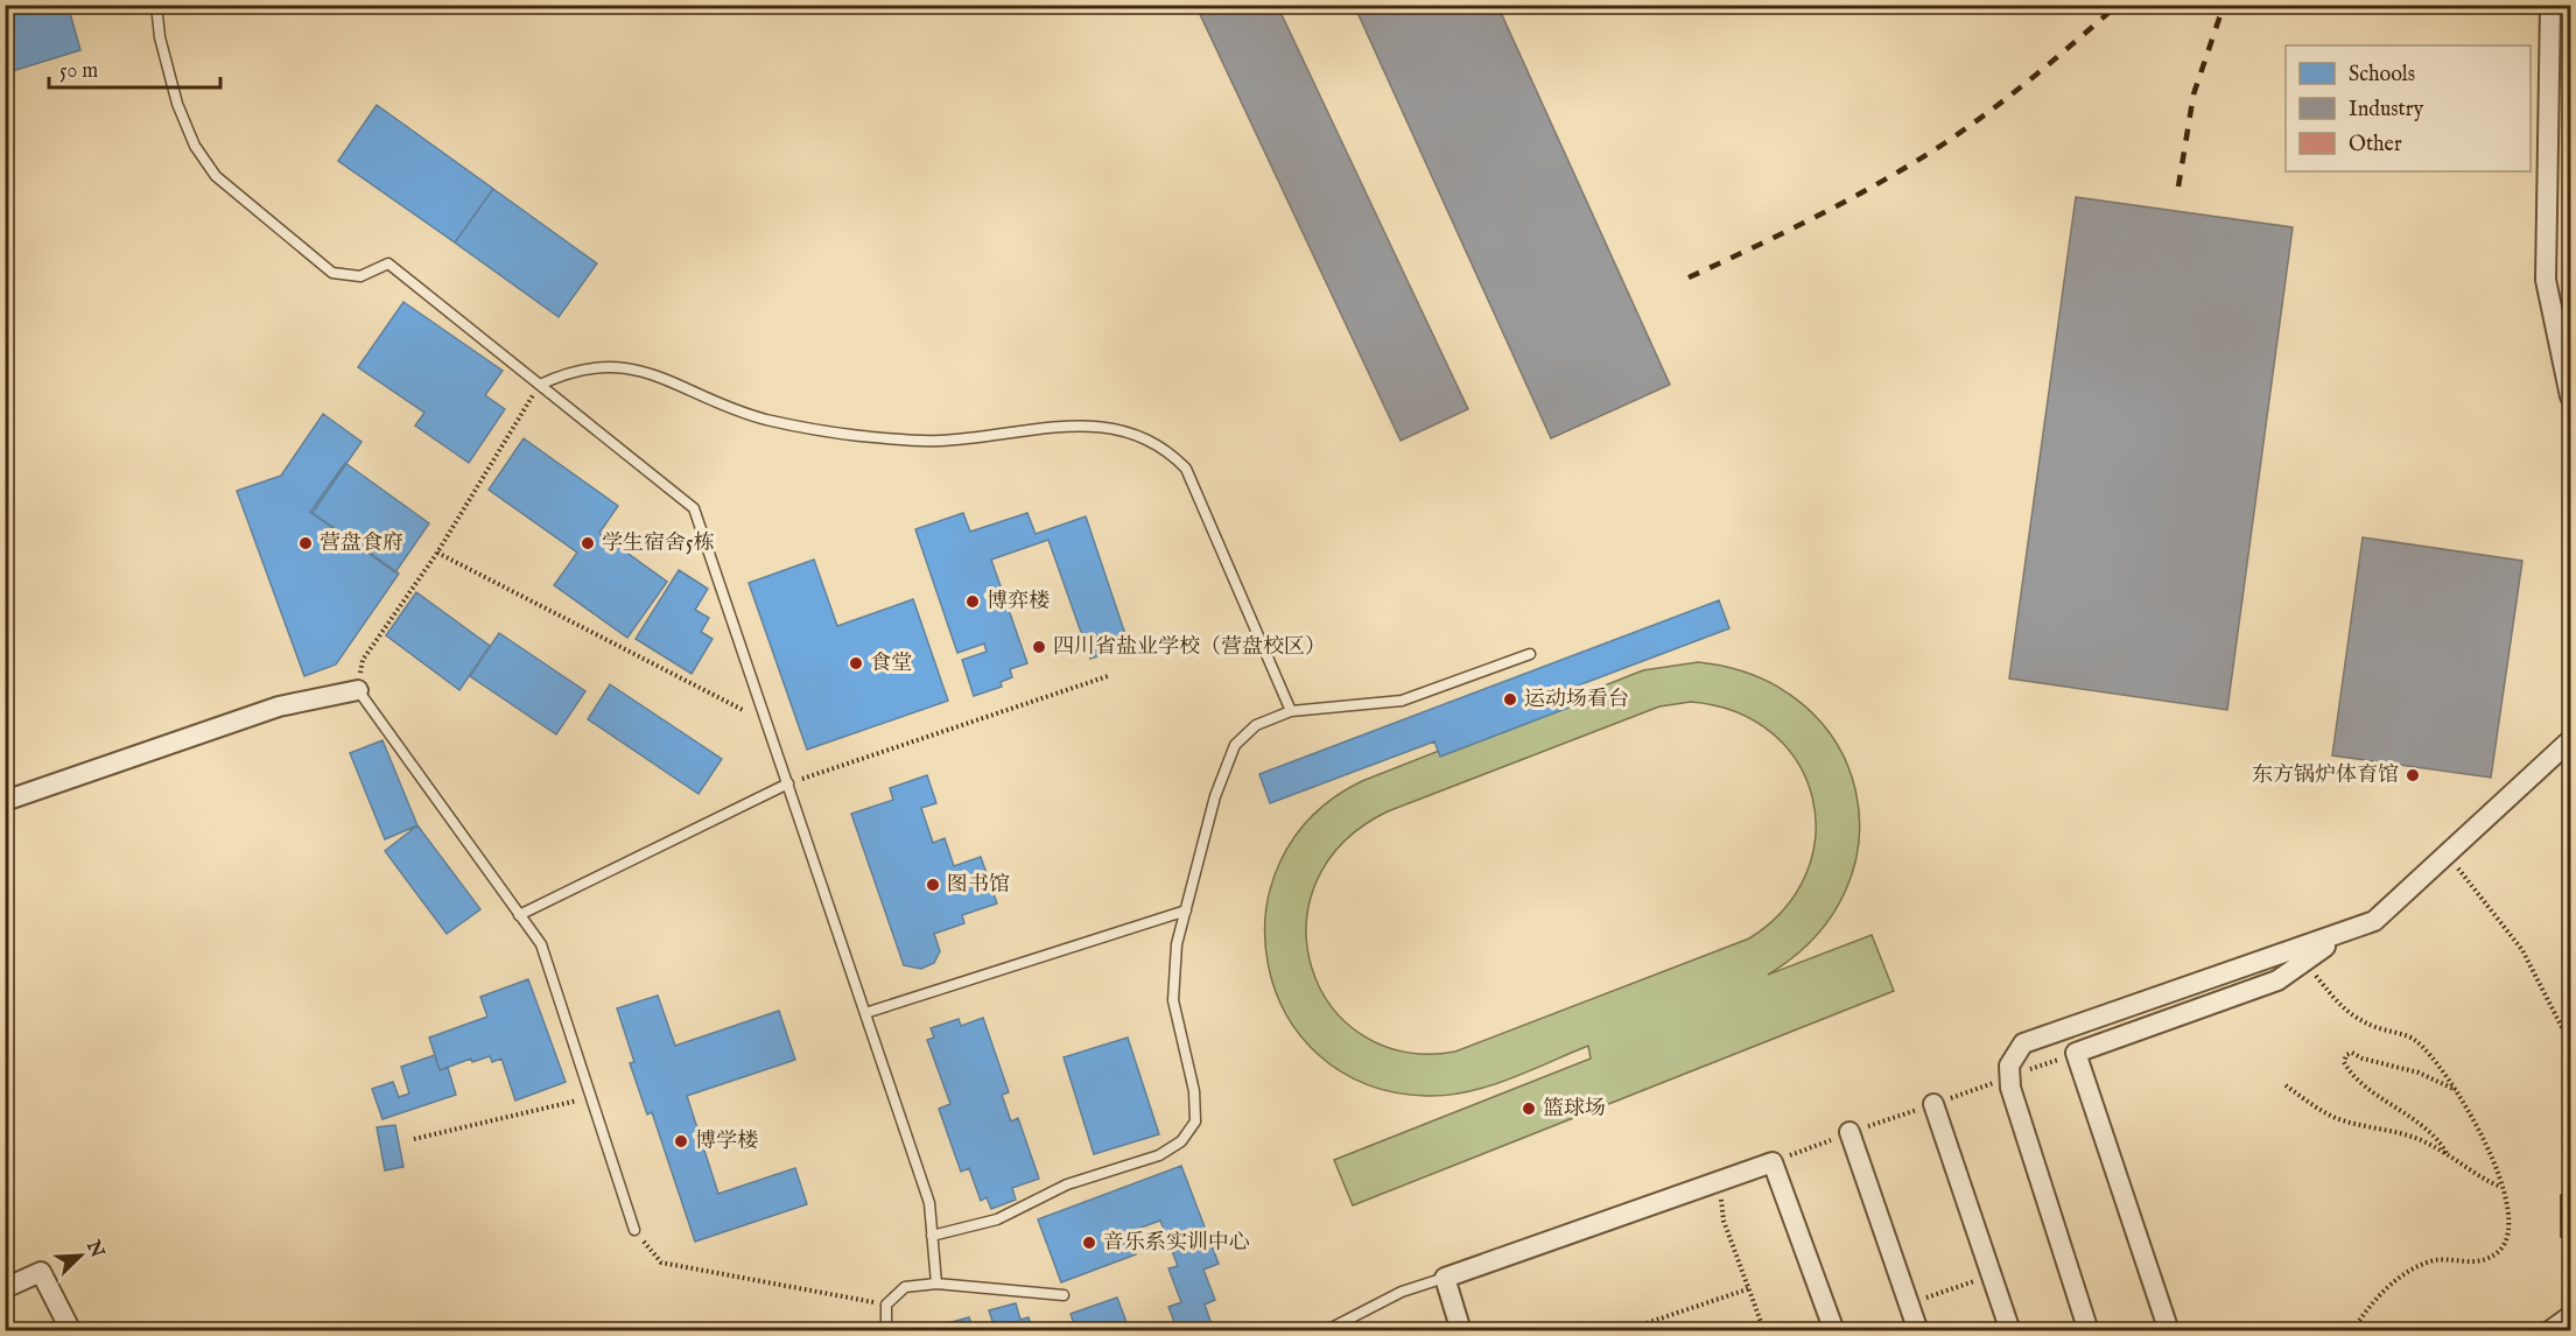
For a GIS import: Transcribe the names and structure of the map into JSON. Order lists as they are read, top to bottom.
{
  "places": [
    "营盘食府",
    "学生宿舍5栋",
    "博弈楼",
    "四川省盐业学校（营盘校区）",
    "食堂",
    "运动场看台",
    "东方锅炉体育馆",
    "图书馆",
    "篮球场",
    "博学楼",
    "音乐系实训中心"
  ],
  "legend": ["Schools", "Industry", "Other"],
  "scale_bar": "50 m",
  "north": "top right"
}
